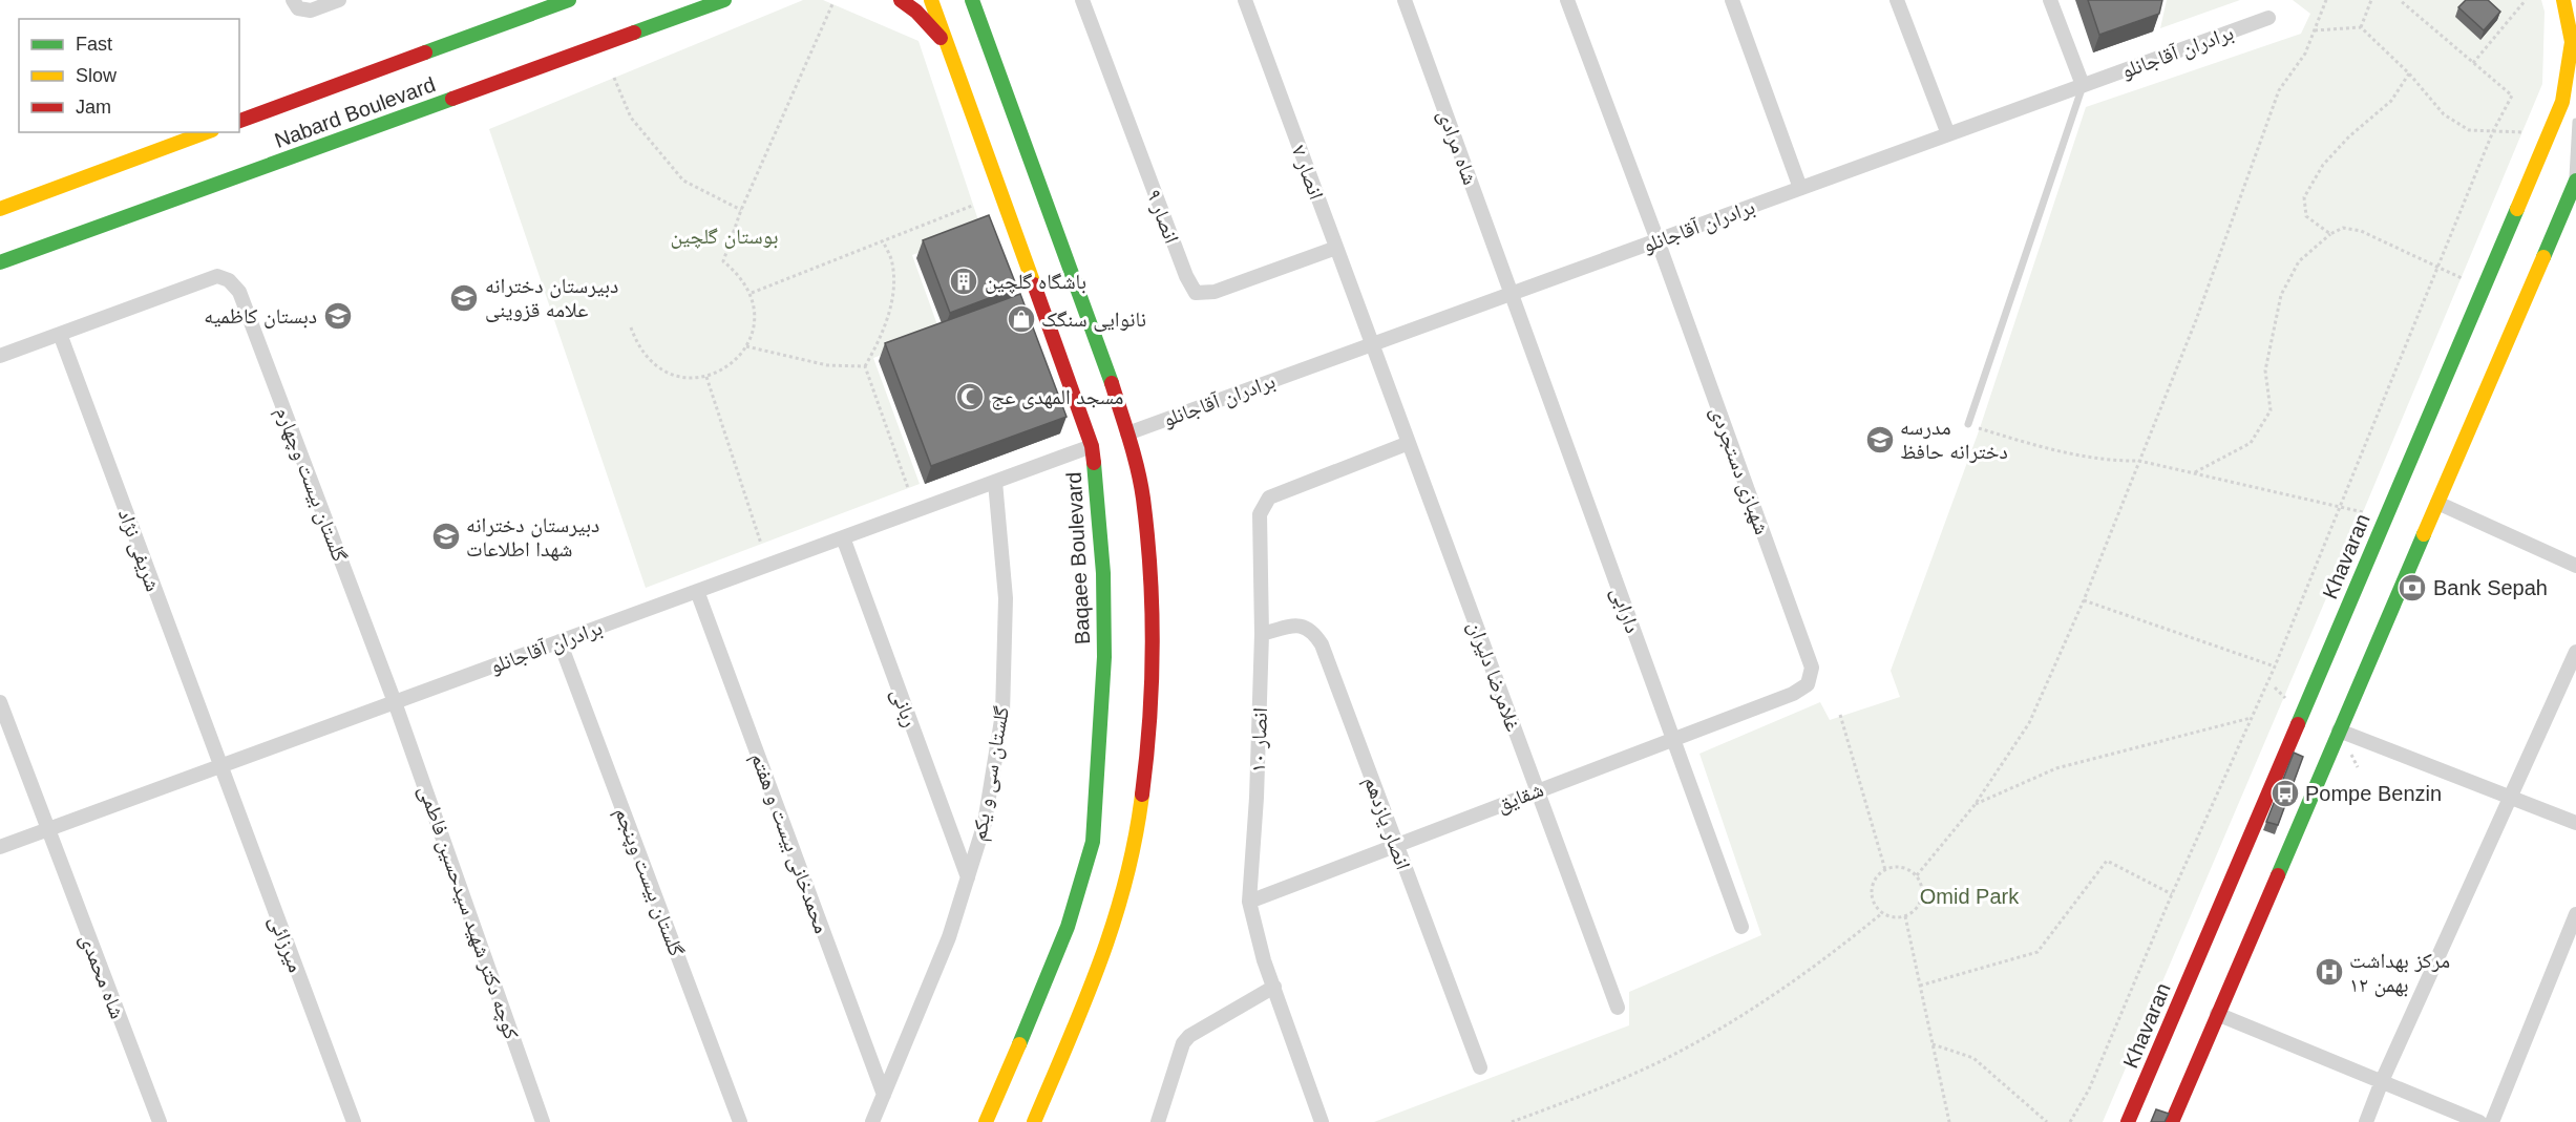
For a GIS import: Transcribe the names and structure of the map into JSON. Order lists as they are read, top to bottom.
{
  "streets": {
    "main road": ["Nabard Boulevard", "Khavaran", "Baqaee Boulevard"],
    "street": [
      "برادران آقاجانلو",
      "شاه مرادی",
      "انصار ۷",
      "انصار ۹",
      "شهبازی دستجردی",
      "گلستان بیست وچهارم",
      "شریفی نژاد",
      "دارابی",
      "غلامرضا دلیران",
      "ربانی",
      "انصار ۱۰",
      "گلستان سی و یکم",
      "شقایق",
      "انصار یازدهم",
      "محمدخانی بیست و هفتم",
      "گلستان بیست وپنجم",
      "کوچه دکتر شهید سیدحسین فاطمی",
      "میرزائی",
      "شاه محمدی"
    ]
  },
  "crossings": [
    ["برادران آقاجانلو", "شاه مرادی"],
    ["برادران آقاجانلو", "انصار ۷"],
    ["برادران آقاجانلو", "شهبازی دستجردی"],
    ["برادران آقاجانلو", "گلستان بیست وچهارم"],
    ["برادران آقاجانلو", "شریفی نژاد"],
    ["برادران آقاجانلو", "Baqaee Boulevard"],
    ["برادران آقاجانلو", "دارابی"],
    ["برادران آقاجانلو", "غلامرضا دلیران"],
    ["برادران آقاجانلو", "ربانی"],
    ["برادران آقاجانلو", "گلستان سی و یکم"],
    ["برادران آقاجانلو", "محمدخانی بیست و هفتم"],
    ["برادران آقاجانلو", "گلستان بیست وپنجم"],
    ["برادران آقاجانلو", "کوچه دکتر شهید سیدحسین فاطمی"],
    ["برادران آقاجانلو", "میرزائی"],
    ["برادران آقاجانلو", "شاه محمدی"],
    ["شاه مرادی", "دارابی"],
    ["انصار ۷", "انصار ۹"],
    ["انصار ۷", "غلامرضا دلیران"],
    ["شهبازی دستجردی", "شقایق"],
    ["گلستان بیست وچهارم", "شریفی نژاد"],
    ["گلستان بیست وچهارم", "کوچه دکتر شهید سیدحسین فاطمی"],
    ["شریفی نژاد", "میرزائی"],
    ["دارابی", "شقایق"],
    ["غلامرضا دلیران", "انصار ۱۰"],
    ["غلامرضا دلیران", "شقایق"],
    ["ربانی", "گلستان سی و یکم"],
    ["انصار ۱۰", "شقایق"],
    ["انصار ۱۰", "انصار یازدهم"],
    ["گلستان سی و یکم", "محمدخانی بیست و هفتم"],
    ["شقایق", "انصار یازدهم"]
  ],
  "parks": ["بوستان گلچین", "Omid Park"],
  "places": {
    "building": ["باشگاه گلچین"],
    "school or university": [
      "دبیرستان دخترانه علامه قزوینی",
      "دبستان کاظمیه",
      "مدرسه دخترانه حافظ",
      "دبیرستان دخترانه شهدا اطلاعات"
    ],
    "shop": ["نانوایی سنگک"],
    "mosque": ["مسجد المهدی عج"],
    "bank": ["Bank Sepah"],
    "bus stop": ["Pompe Benzin"],
    "hospital": ["مرکز بهداشت ۱۲ بهمن"]
  },
  "legend": ["Fast", "Slow", "Jam"]
}
